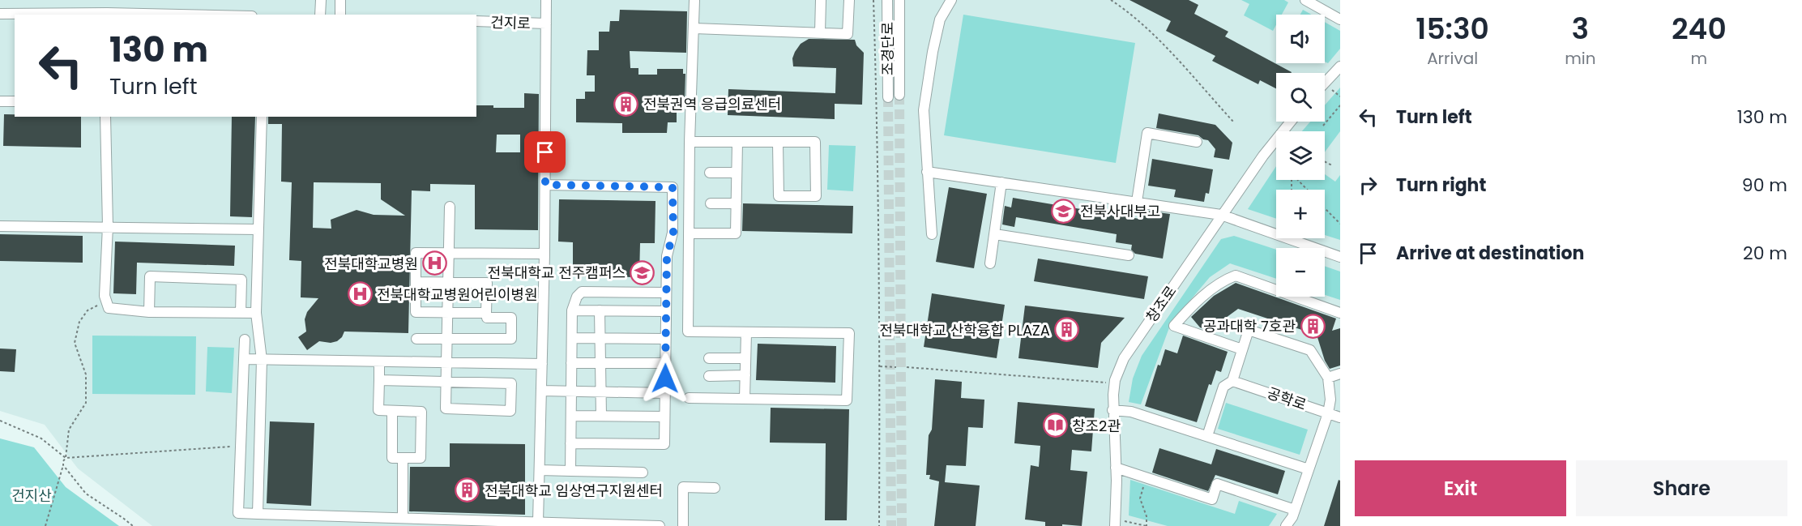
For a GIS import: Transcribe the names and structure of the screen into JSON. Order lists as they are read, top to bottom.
{
  "streets": {
    "street": [
      "건지로",
      "조경단로",
      "창조로",
      "공학로"
    ]
  },
  "parks": ["건지산"],
  "places": {
    "building": [
      "전북권역 응급의료센터",
      "공과대학 7호관",
      "전북대학교 산학융합 PLAZA",
      "전북대학교 임상연구지원센터"
    ],
    "school or university": ["전북사대부고", "전북대학교 전주캠퍼스"],
    "hospital": ["전북대학교병원", "전북대학교병원어린이병원"],
    "library": ["창조2관"]
  },
  "page": {
    "eta": [
      "15:30",
      "Arrival",
      "3",
      "min",
      "240",
      "m"
    ],
    "map_buttons": ["+", "−"],
    "turn": ["130 m", "Turn left"],
    "list": [
      {
        "name": "Turn left",
        "value": "130 m"
      },
      {
        "name": "Turn right",
        "value": "90 m"
      },
      {
        "name": "Arrive at destination",
        "value": "20 m"
      }
    ],
    "buttons": ["Exit", "Share"]
  }
}
